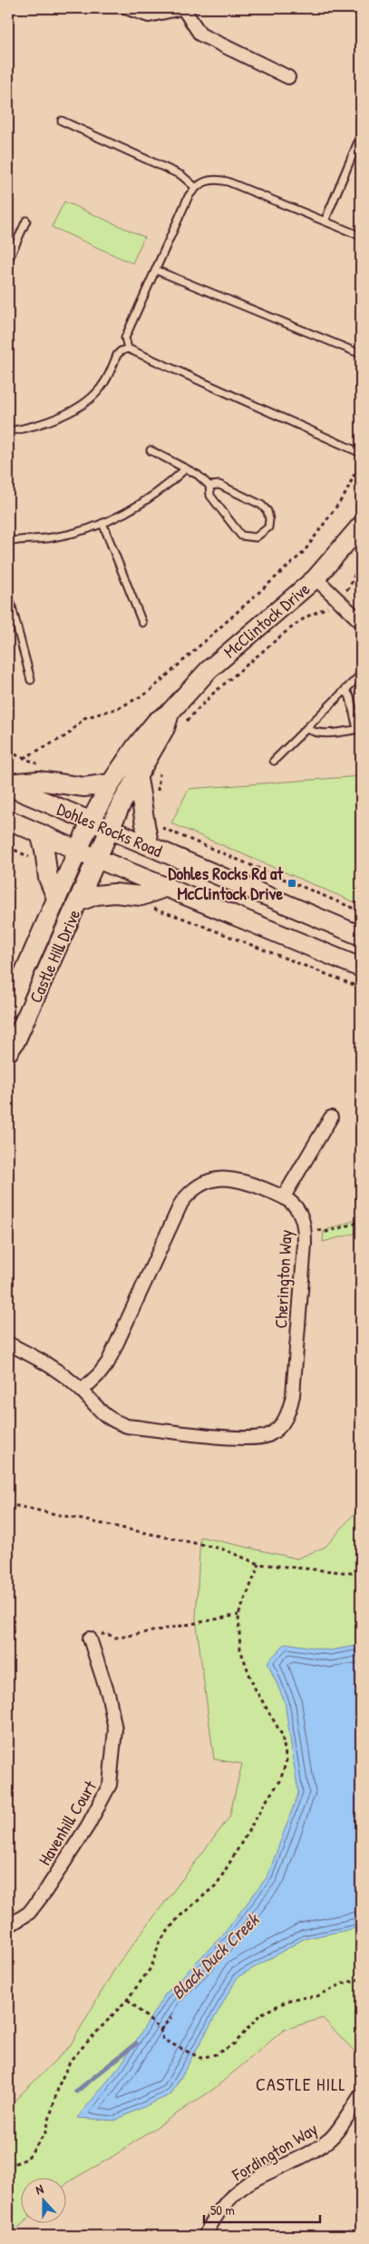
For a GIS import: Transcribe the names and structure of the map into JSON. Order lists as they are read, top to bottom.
{
  "streets": {
    "main road": ["McClintock Drive", "Dohles Rocks Road", "Castle Hill Drive"],
    "street": ["Cherington Way", "Havenhill Court", "Fordington Way"]
  },
  "crossings": [
    ["McClintock Drive", "Dohles Rocks Road"],
    ["McClintock Drive", "Castle Hill Drive"],
    ["Dohles Rocks Road", "Castle Hill Drive"]
  ],
  "districts": ["CASTLE HILL"],
  "water": ["Black Duck Creek"],
  "places": {
    "transit": ["Dohles Rocks Rd at McClintock Drive"]
  },
  "scale_bar": "50 m",
  "north": "top"
}
